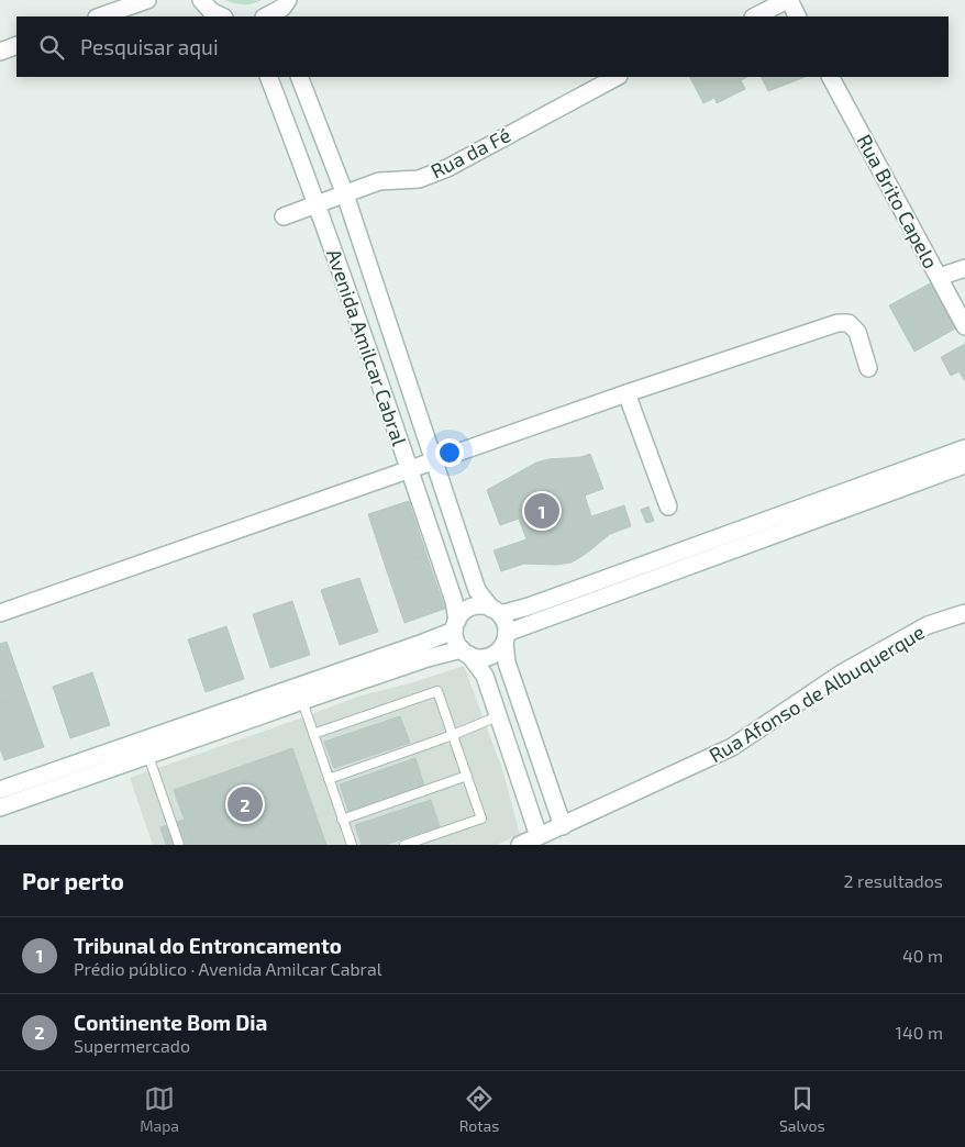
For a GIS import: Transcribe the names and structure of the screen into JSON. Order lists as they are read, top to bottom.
{
  "streets": {
    "street": [
      "Rua da Fé",
      "Rua Brito Capelo",
      "Avenida Amilcar Cabral",
      "Rua Afonso de Albuquerque"
    ]
  },
  "crossings": [
    ["Rua da Fé", "Avenida Amilcar Cabral"]
  ],
  "page": {
    "search": "Pesquisar aqui",
    "pins": ["1", "2"],
    "heading": ["Por perto", "2 resultados"],
    "list": [
      {
        "mark": "1",
        "name": "Tribunal do Entroncamento",
        "note": "Prédio público · Avenida Amilcar Cabral",
        "value": "40 m"
      },
      {
        "mark": "2",
        "name": "Continente Bom Dia",
        "note": "Supermercado",
        "value": "140 m"
      }
    ],
    "nav": ["Mapa", "Rotas", "Salvos"]
  }
}
